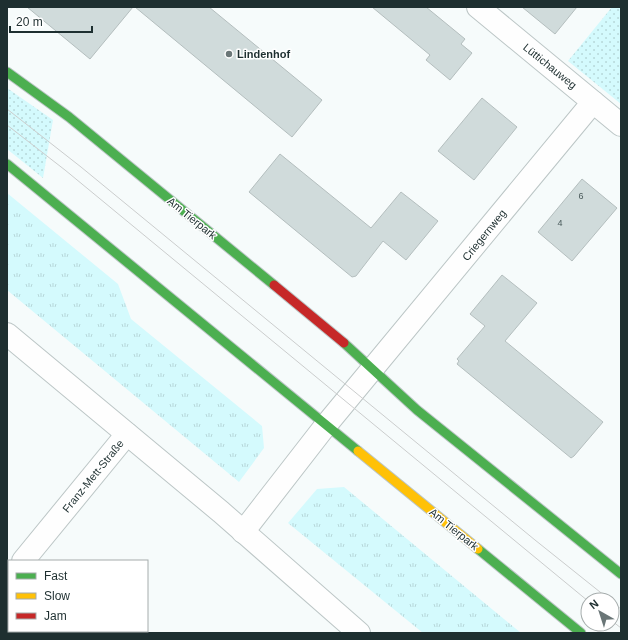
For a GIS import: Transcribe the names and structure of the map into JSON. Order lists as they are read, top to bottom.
{
  "streets": {
    "main road": ["Am Tierpark"],
    "street": ["Lüttichauweg", "Criegernweg", "Franz-Mett-Straße"]
  },
  "crossings": [
    ["Lüttichauweg", "Criegernweg"],
    ["Am Tierpark", "Criegernweg"]
  ],
  "places": ["Lindenhof"],
  "house_numbers": ["6", "4"],
  "legend": ["Fast", "Slow", "Jam"],
  "scale_bar": "20 m",
  "north": "top left"
}
